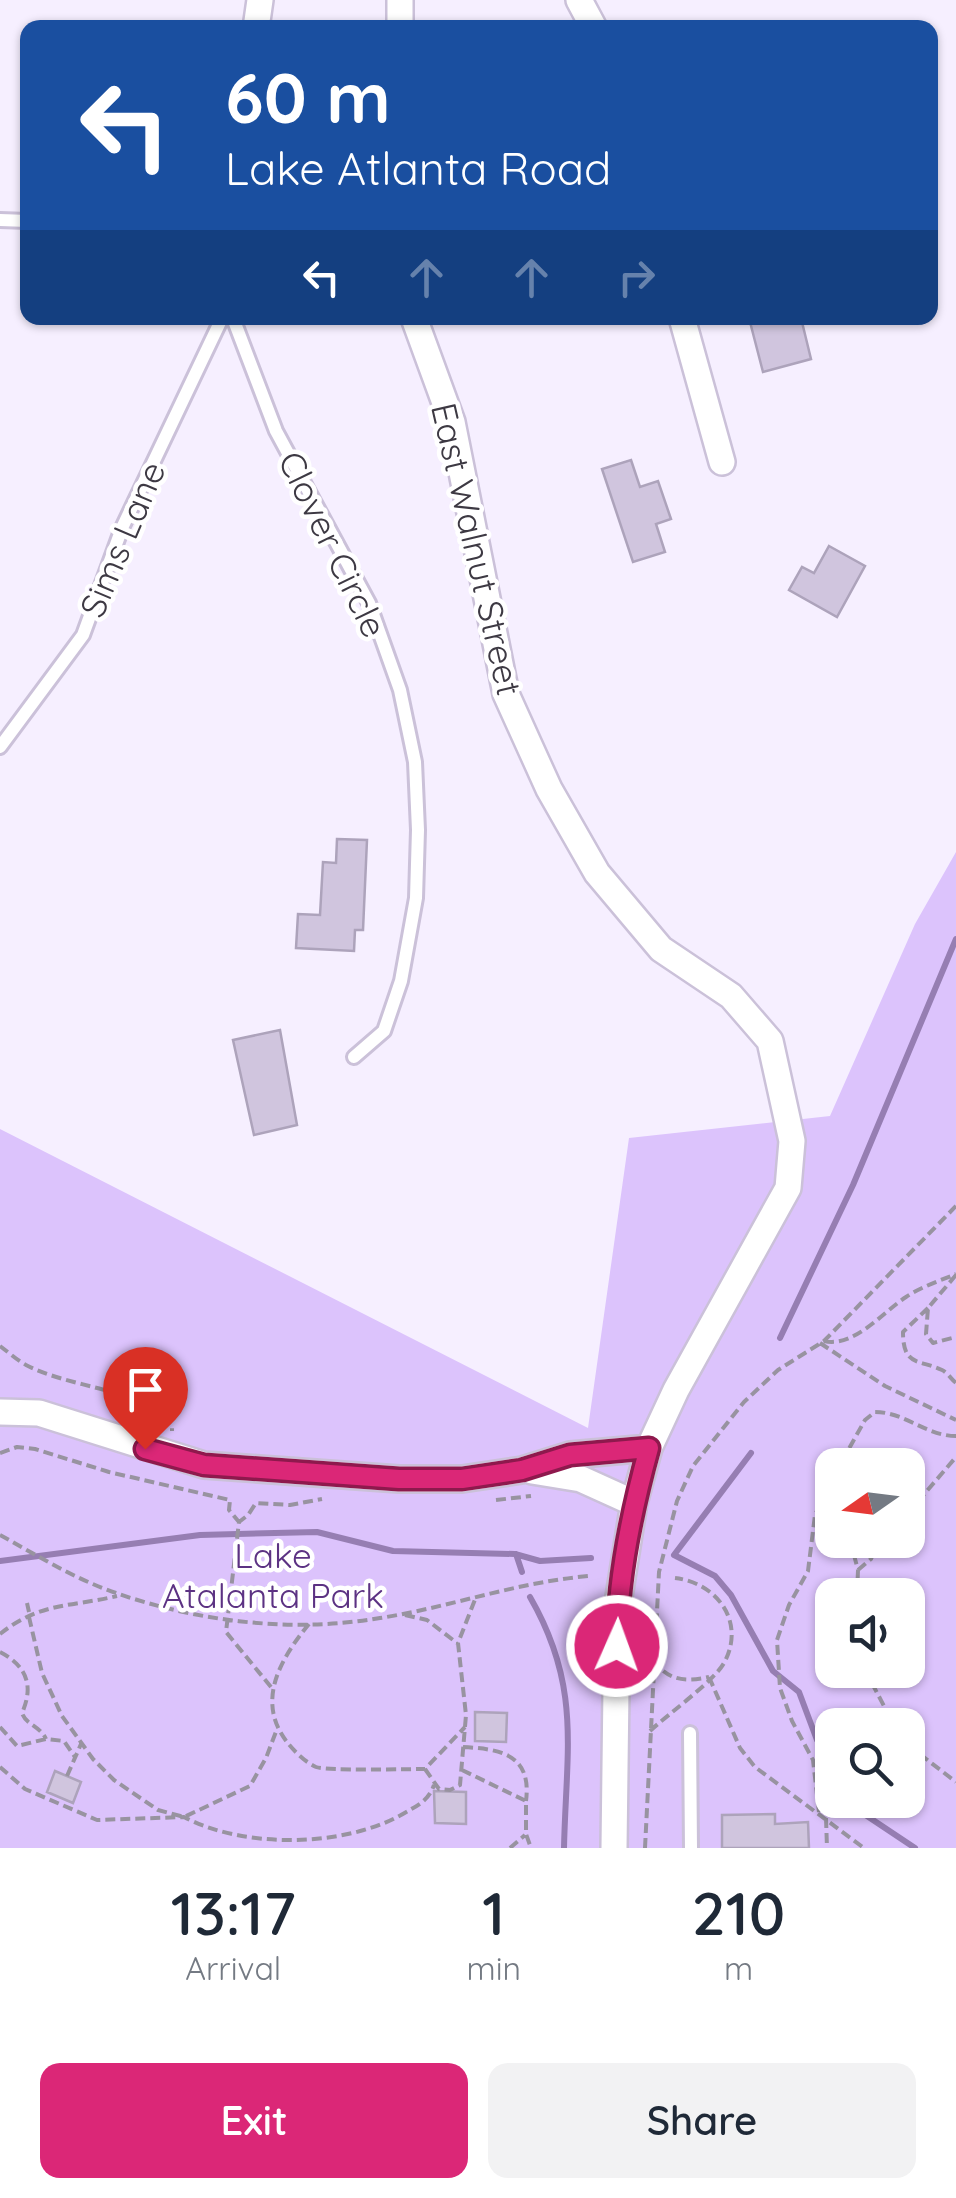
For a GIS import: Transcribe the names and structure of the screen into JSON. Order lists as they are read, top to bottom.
{
  "streets": {
    "street": ["East Walnut Street"],
    "lane": ["Sims Lane", "Clover Circle"]
  },
  "parks": ["Lake Atalanta Park"],
  "north": "left",
  "page": {
    "turn": ["60 m", "Lake Atlanta Road"],
    "eta": [
      "13:17",
      "Arrival",
      "1",
      "min",
      "210",
      "m"
    ],
    "buttons": ["Exit", "Share"]
  }
}
